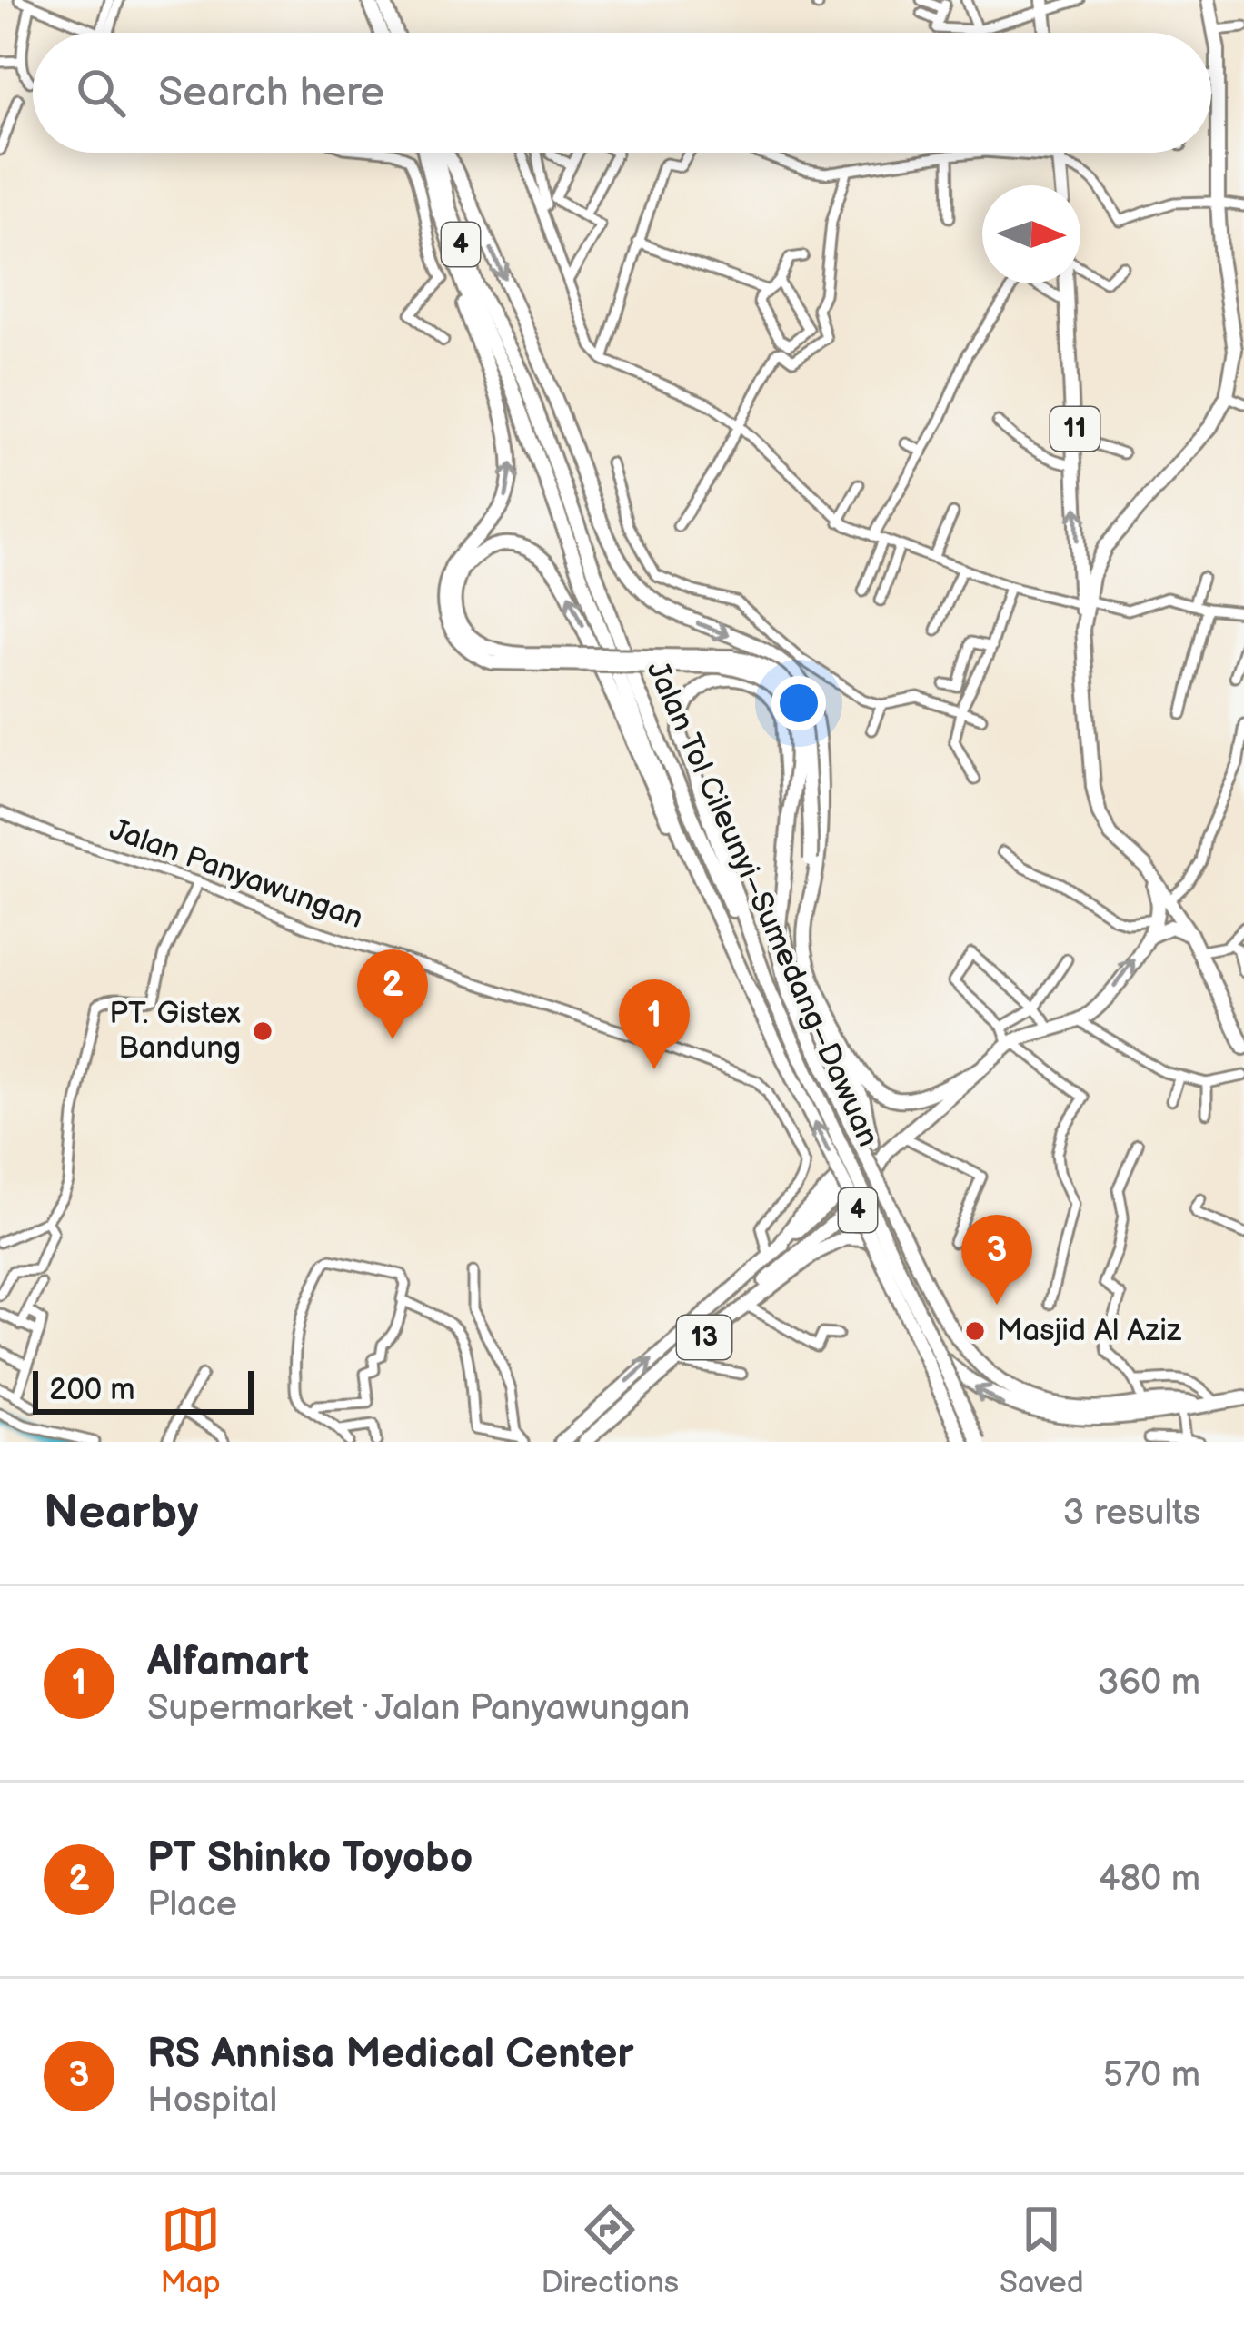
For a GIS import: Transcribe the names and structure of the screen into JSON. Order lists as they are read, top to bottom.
{
  "streets": {
    "highway": [
      "4",
      "11",
      "Jalan Tol Cileunyi–Sumedang–Dawuan",
      "13"
    ],
    "street": ["Jalan Panyawungan"]
  },
  "crossings": [
    ["4", "Jalan Tol Cileunyi–Sumedang–Dawuan"],
    ["Jalan Panyawungan", "13"]
  ],
  "places": ["PT. Gistex Bandung", "Masjid Al Aziz"],
  "scale_bar": "200 m",
  "north": "right",
  "page": {
    "search": "Search here",
    "pins": ["2", "1", "3"],
    "scale": "200 m",
    "heading": ["Nearby", "3 results"],
    "list": [
      {
        "mark": "1",
        "name": "Alfamart",
        "note": "Supermarket · Jalan Panyawungan",
        "value": "360 m"
      },
      {
        "mark": "2",
        "name": "PT Shinko Toyobo",
        "note": "Place",
        "value": "480 m"
      },
      {
        "mark": "3",
        "name": "RS Annisa Medical Center",
        "note": "Hospital",
        "value": "570 m"
      }
    ],
    "nav": ["Map", "Directions", "Saved"]
  }
}
